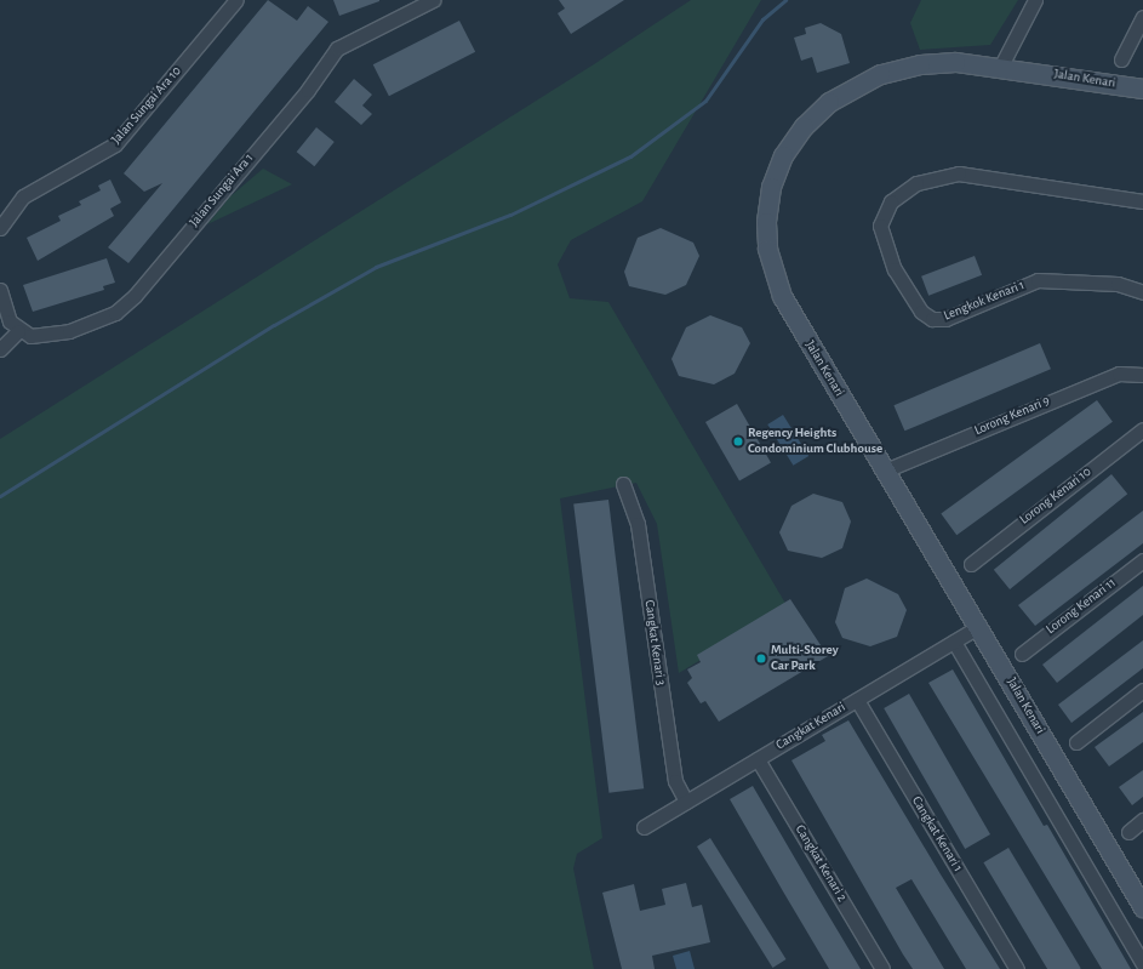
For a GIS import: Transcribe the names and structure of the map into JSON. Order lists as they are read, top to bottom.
{
  "streets": {
    "street": [
      "Jalan Kenari",
      "Jalan Sungai Ara 10",
      "Jalan Sungai Ara 1",
      "Lengkok Kenari 1",
      "Lorong Kenari 9",
      "Lorong Kenari 10",
      "Lorong Kenari 11",
      "Cangkat Kenari 3",
      "Cangkat Kenari",
      "Cangkat Kenari 1",
      "Cangkat Kenari 2"
    ]
  },
  "crossings": [
    ["Jalan Kenari", "Lorong Kenari 9"],
    ["Jalan Kenari", "Cangkat Kenari"],
    ["Cangkat Kenari 3", "Cangkat Kenari"],
    ["Cangkat Kenari", "Cangkat Kenari 1"],
    ["Cangkat Kenari", "Cangkat Kenari 2"]
  ],
  "places": ["Regency Heights Condominium Clubhouse", "Multi-Storey Car Park"]
}
